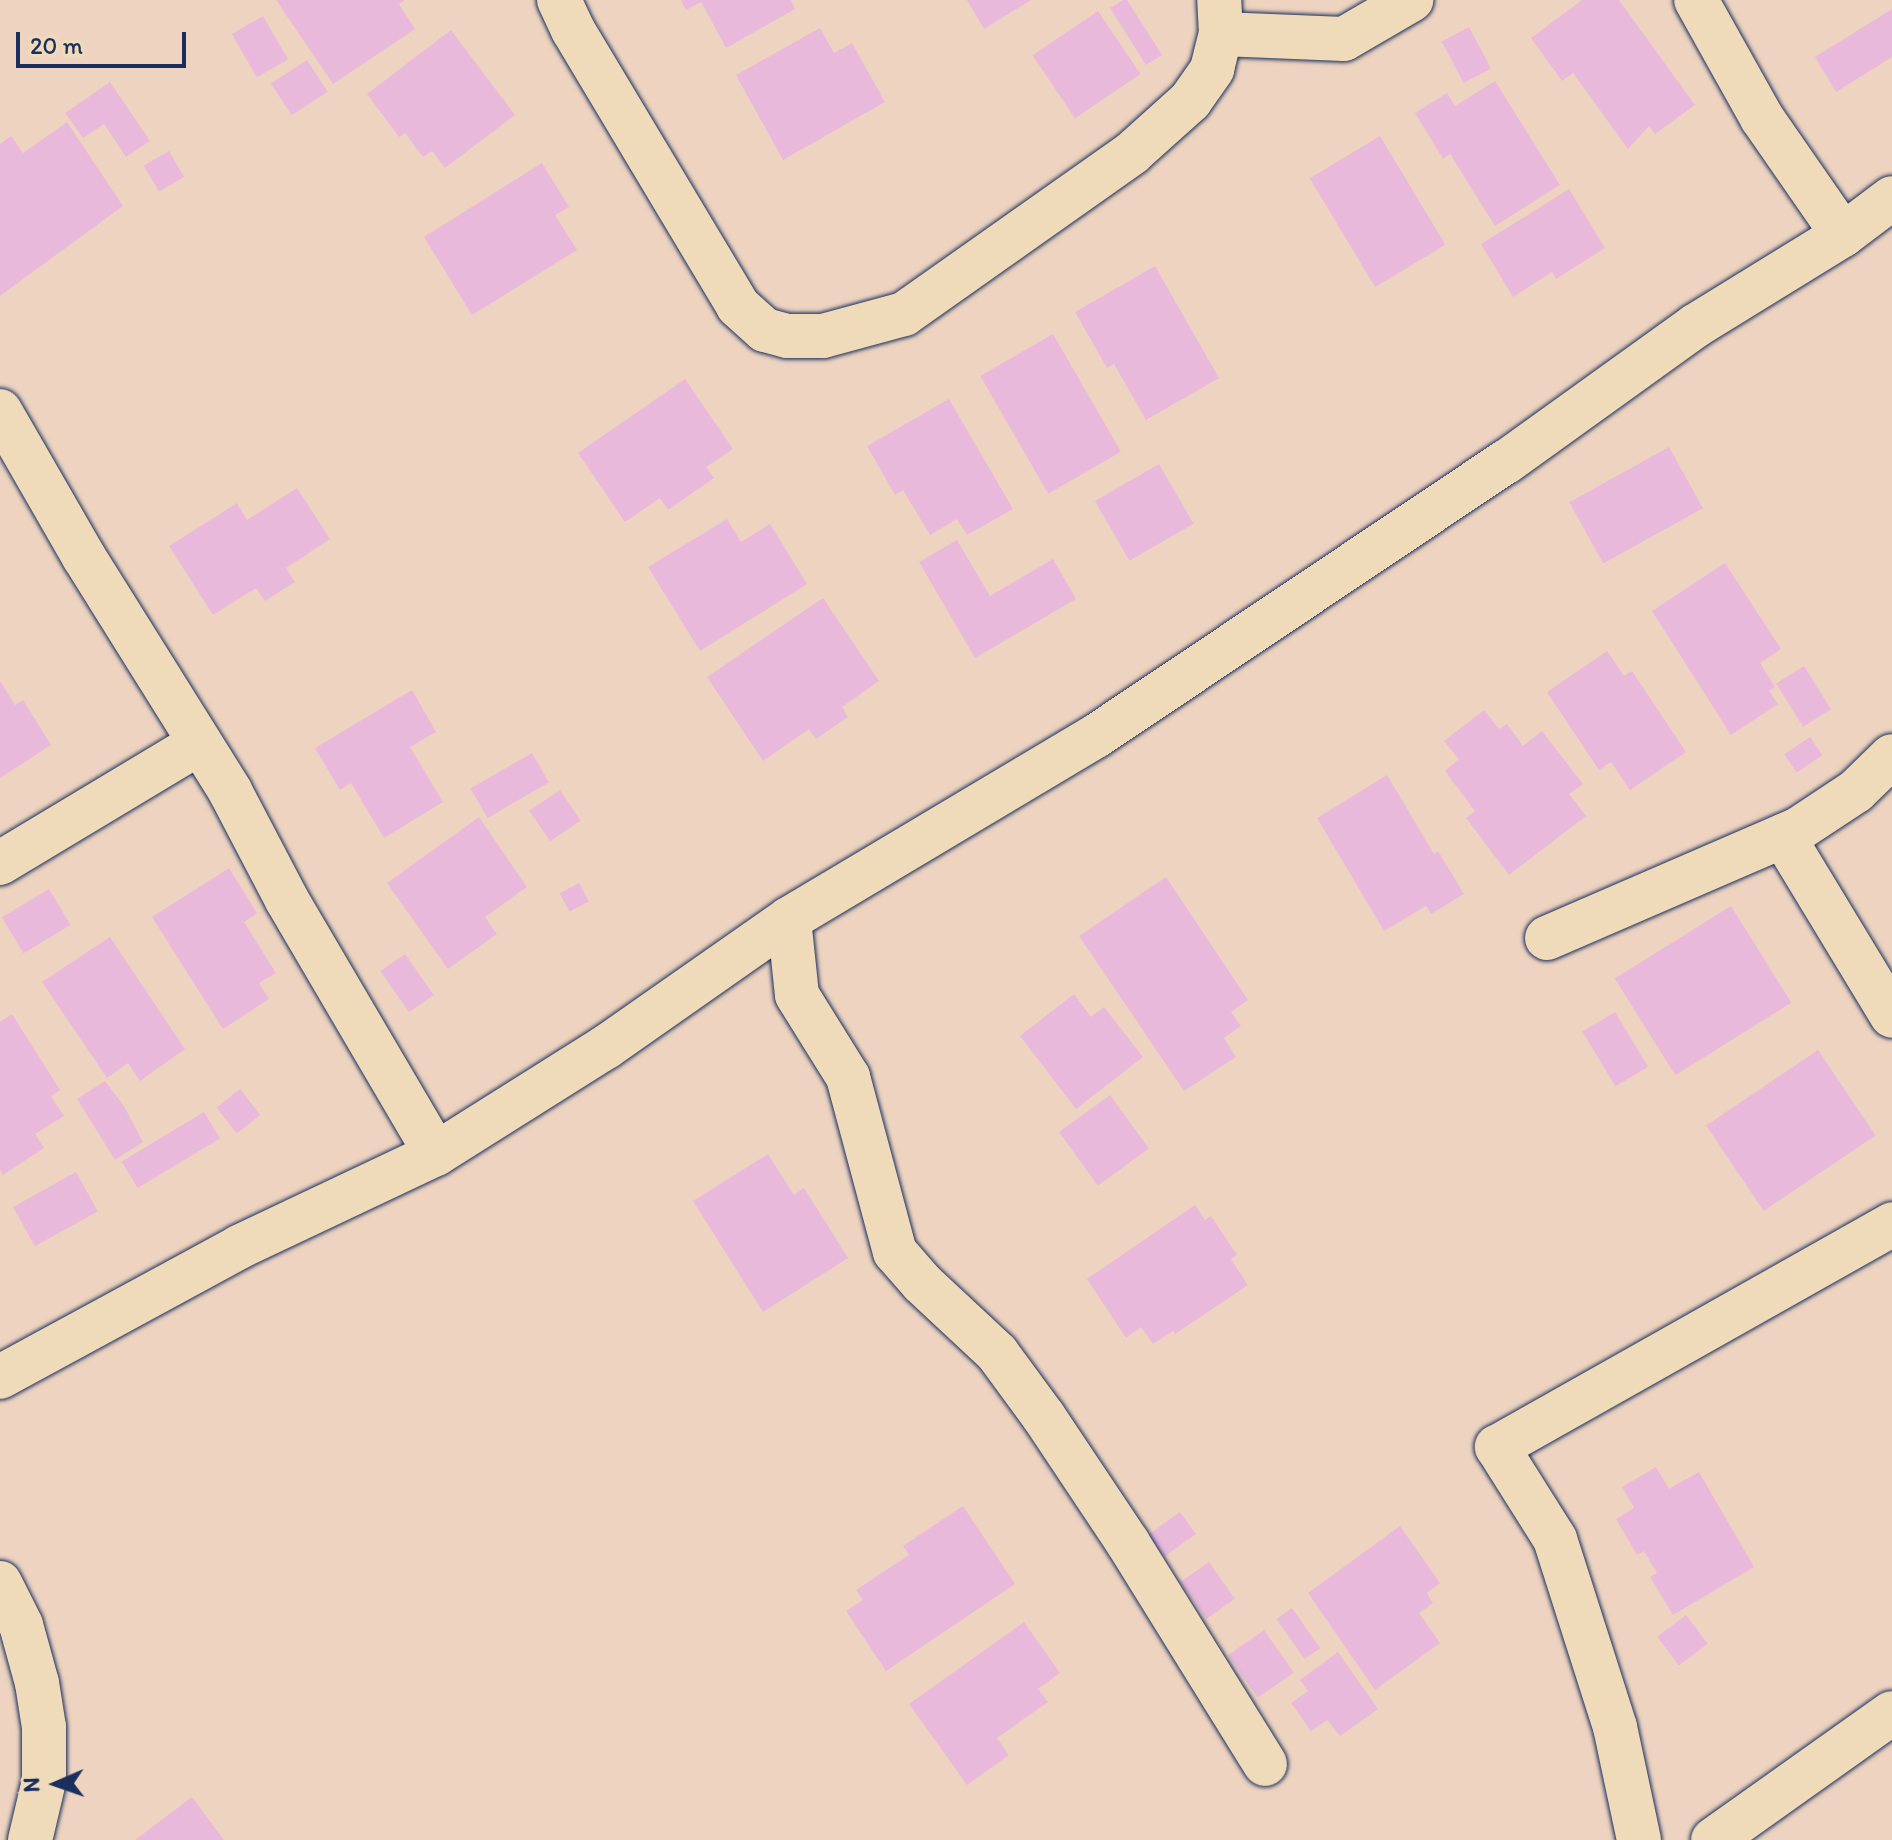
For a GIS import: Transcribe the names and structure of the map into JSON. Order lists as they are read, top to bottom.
{
  "scale_bar": "20 m",
  "north": "left"
}
